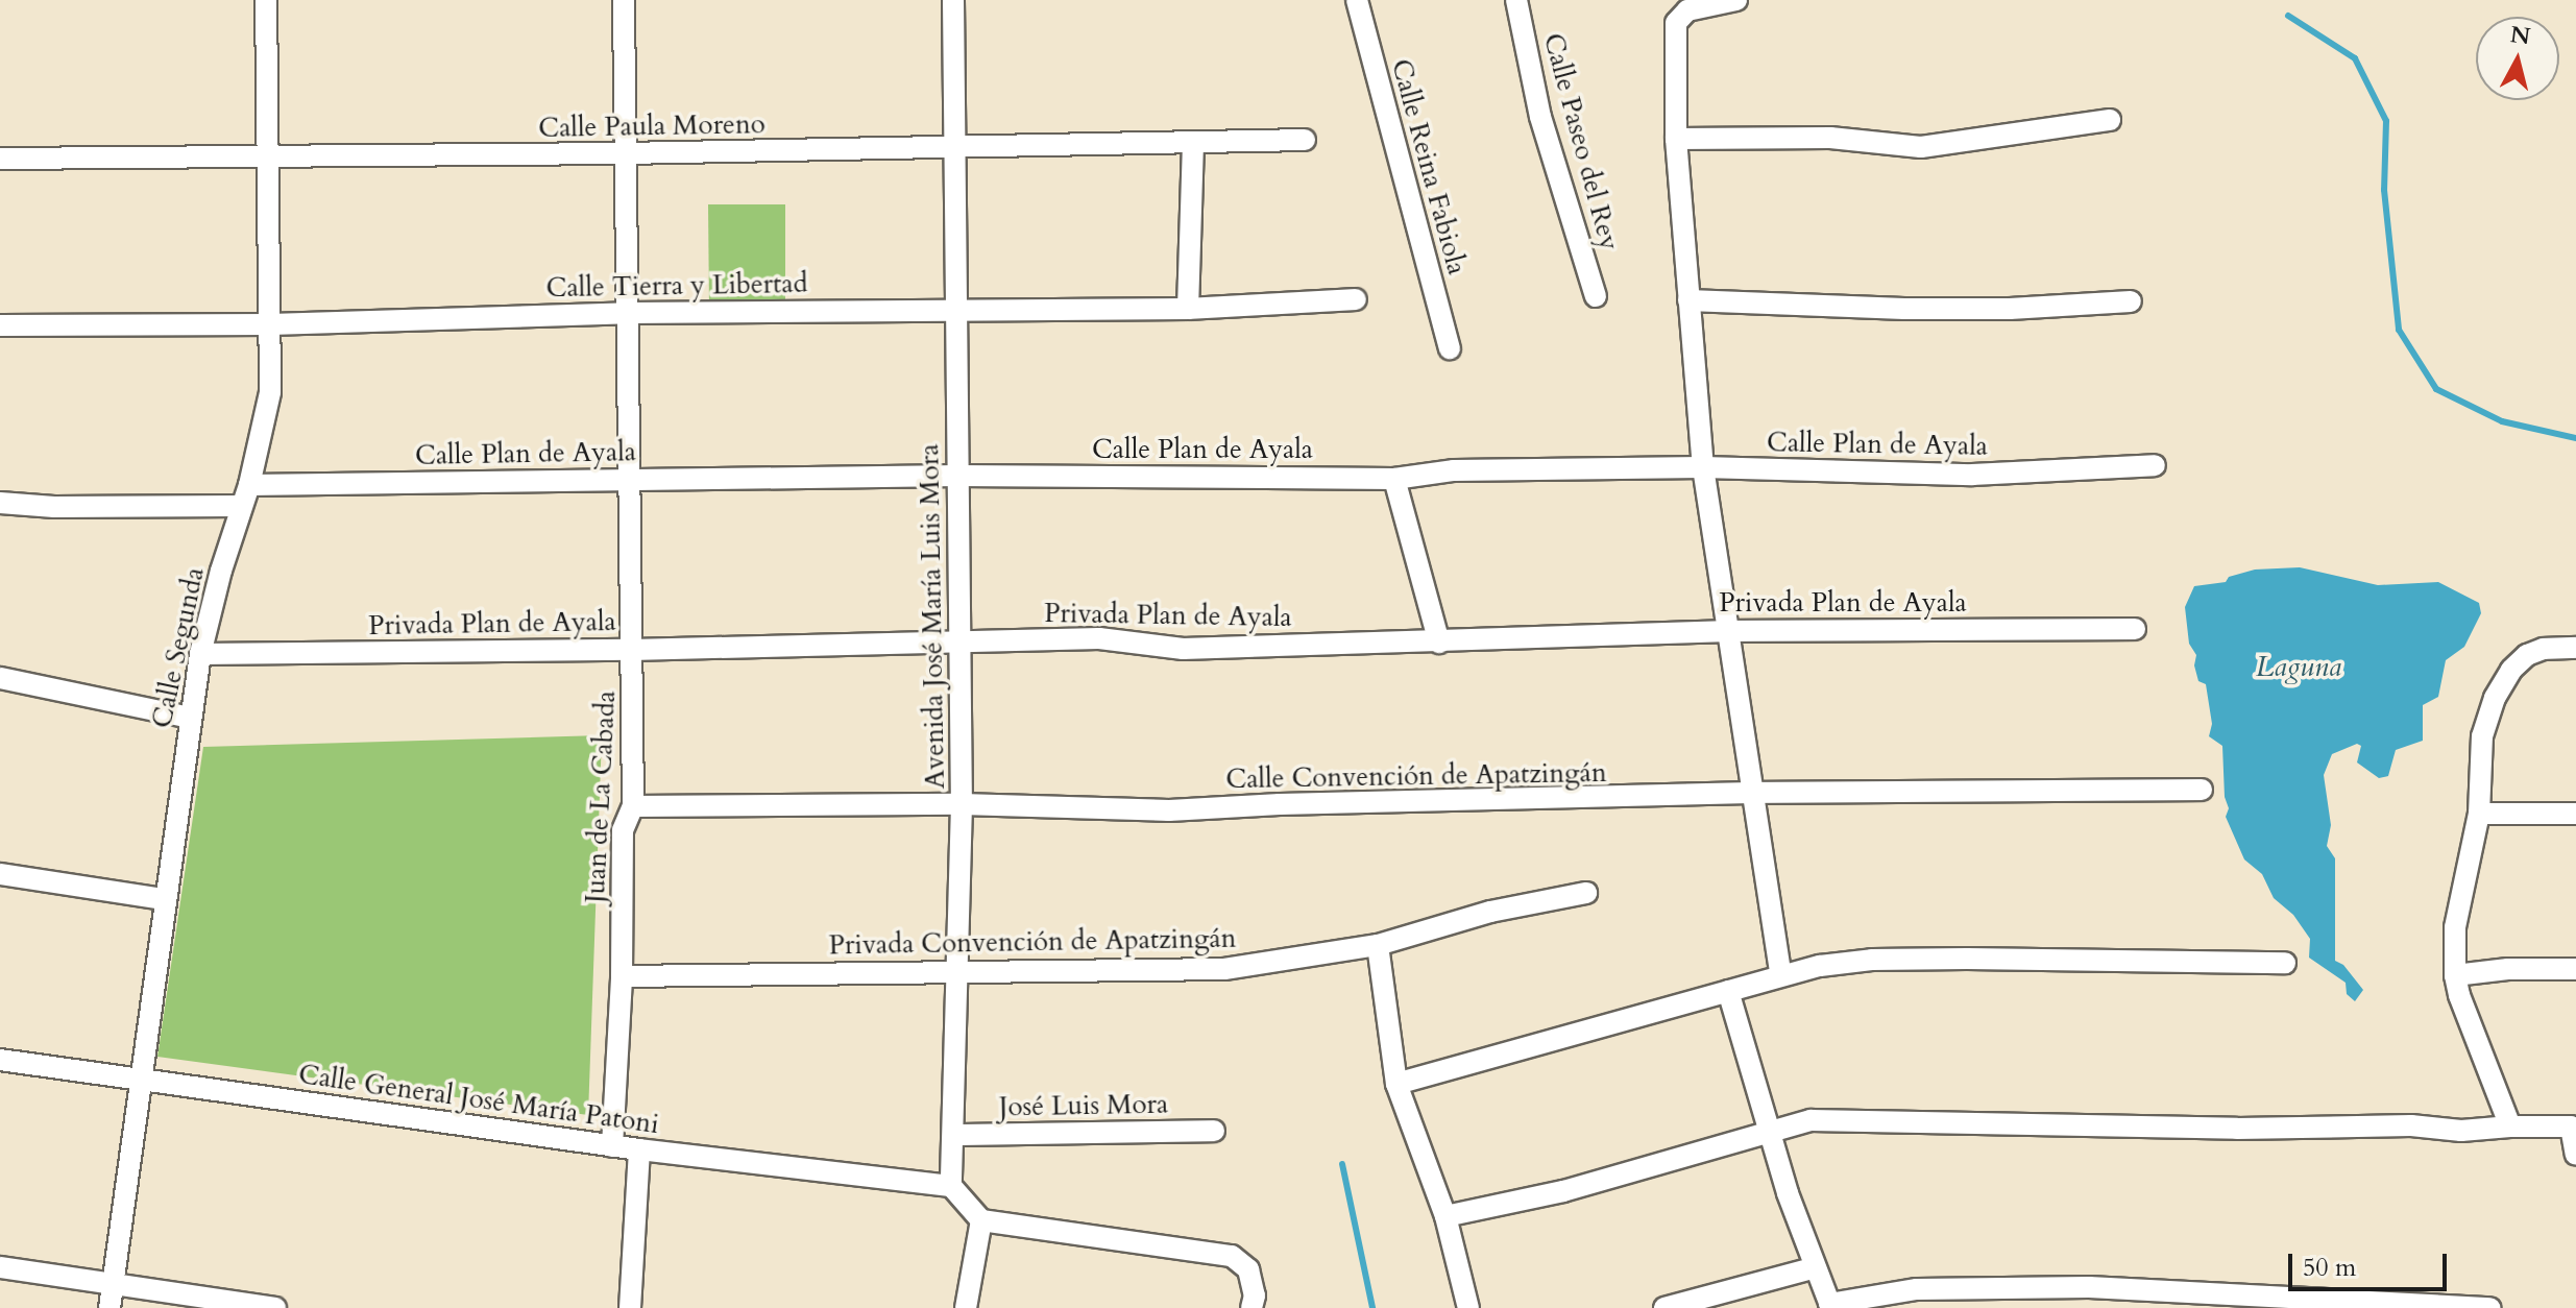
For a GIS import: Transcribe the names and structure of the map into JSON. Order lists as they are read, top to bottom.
{
  "streets": {
    "street": [
      "Calle Paula Moreno",
      "Calle Paseo del Rey",
      "Calle Reina Fabiola",
      "Calle Tierra y Libertad",
      "Calle Plan de Ayala",
      "Privada Plan de Ayala",
      "Avenida José María Luis Mora",
      "Calle Segunda",
      "Calle Convención de Apatzingán",
      "Juan de La Cabada",
      "Privada Convención de Apatzingán",
      "Calle General José María Patoni",
      "José Luis Mora"
    ]
  },
  "crossings": [
    ["Calle Paula Moreno", "Avenida José María Luis Mora"],
    ["Calle Paula Moreno", "Calle Segunda"],
    ["Calle Paula Moreno", "Juan de La Cabada"],
    ["Calle Tierra y Libertad", "Avenida José María Luis Mora"],
    ["Calle Tierra y Libertad", "Calle Segunda"],
    ["Calle Tierra y Libertad", "Juan de La Cabada"],
    ["Calle Plan de Ayala", "Avenida José María Luis Mora"],
    ["Calle Plan de Ayala", "Calle Segunda"],
    ["Calle Plan de Ayala", "Juan de La Cabada"],
    ["Privada Plan de Ayala", "Avenida José María Luis Mora"],
    ["Privada Plan de Ayala", "Calle Segunda"],
    ["Privada Plan de Ayala", "Juan de La Cabada"],
    ["Avenida José María Luis Mora", "Calle Convención de Apatzingán"],
    ["Avenida José María Luis Mora", "Privada Convención de Apatzingán"],
    ["Avenida José María Luis Mora", "Calle General José María Patoni"],
    ["Avenida José María Luis Mora", "José Luis Mora"],
    ["Calle Segunda", "Calle General José María Patoni"],
    ["Calle Convención de Apatzingán", "Juan de La Cabada"],
    ["Juan de La Cabada", "Privada Convención de Apatzingán"],
    ["Juan de La Cabada", "Calle General José María Patoni"]
  ],
  "water": ["Laguna"],
  "scale_bar": "50 m",
  "north": "top"
}
